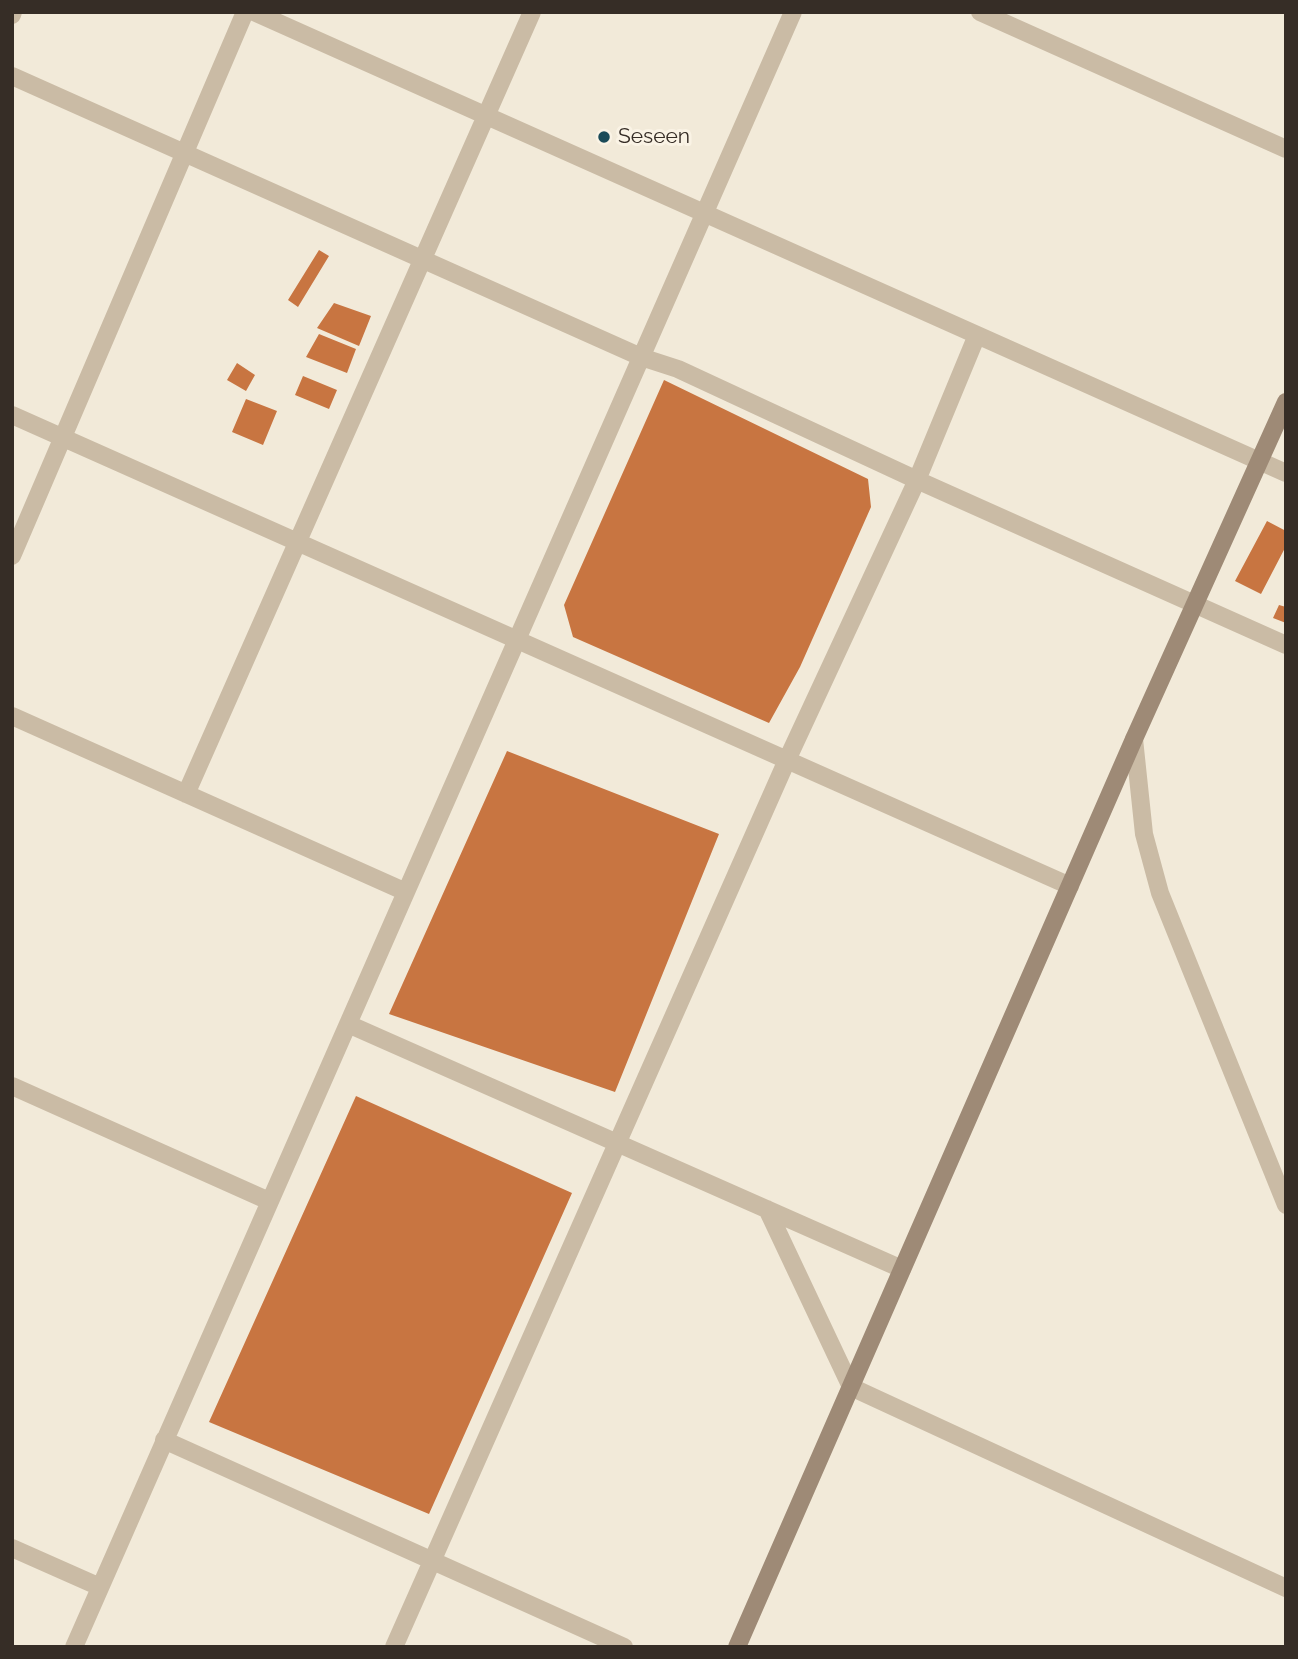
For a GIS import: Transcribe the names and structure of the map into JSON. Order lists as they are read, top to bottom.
{
  "places": ["Seseen"]
}
